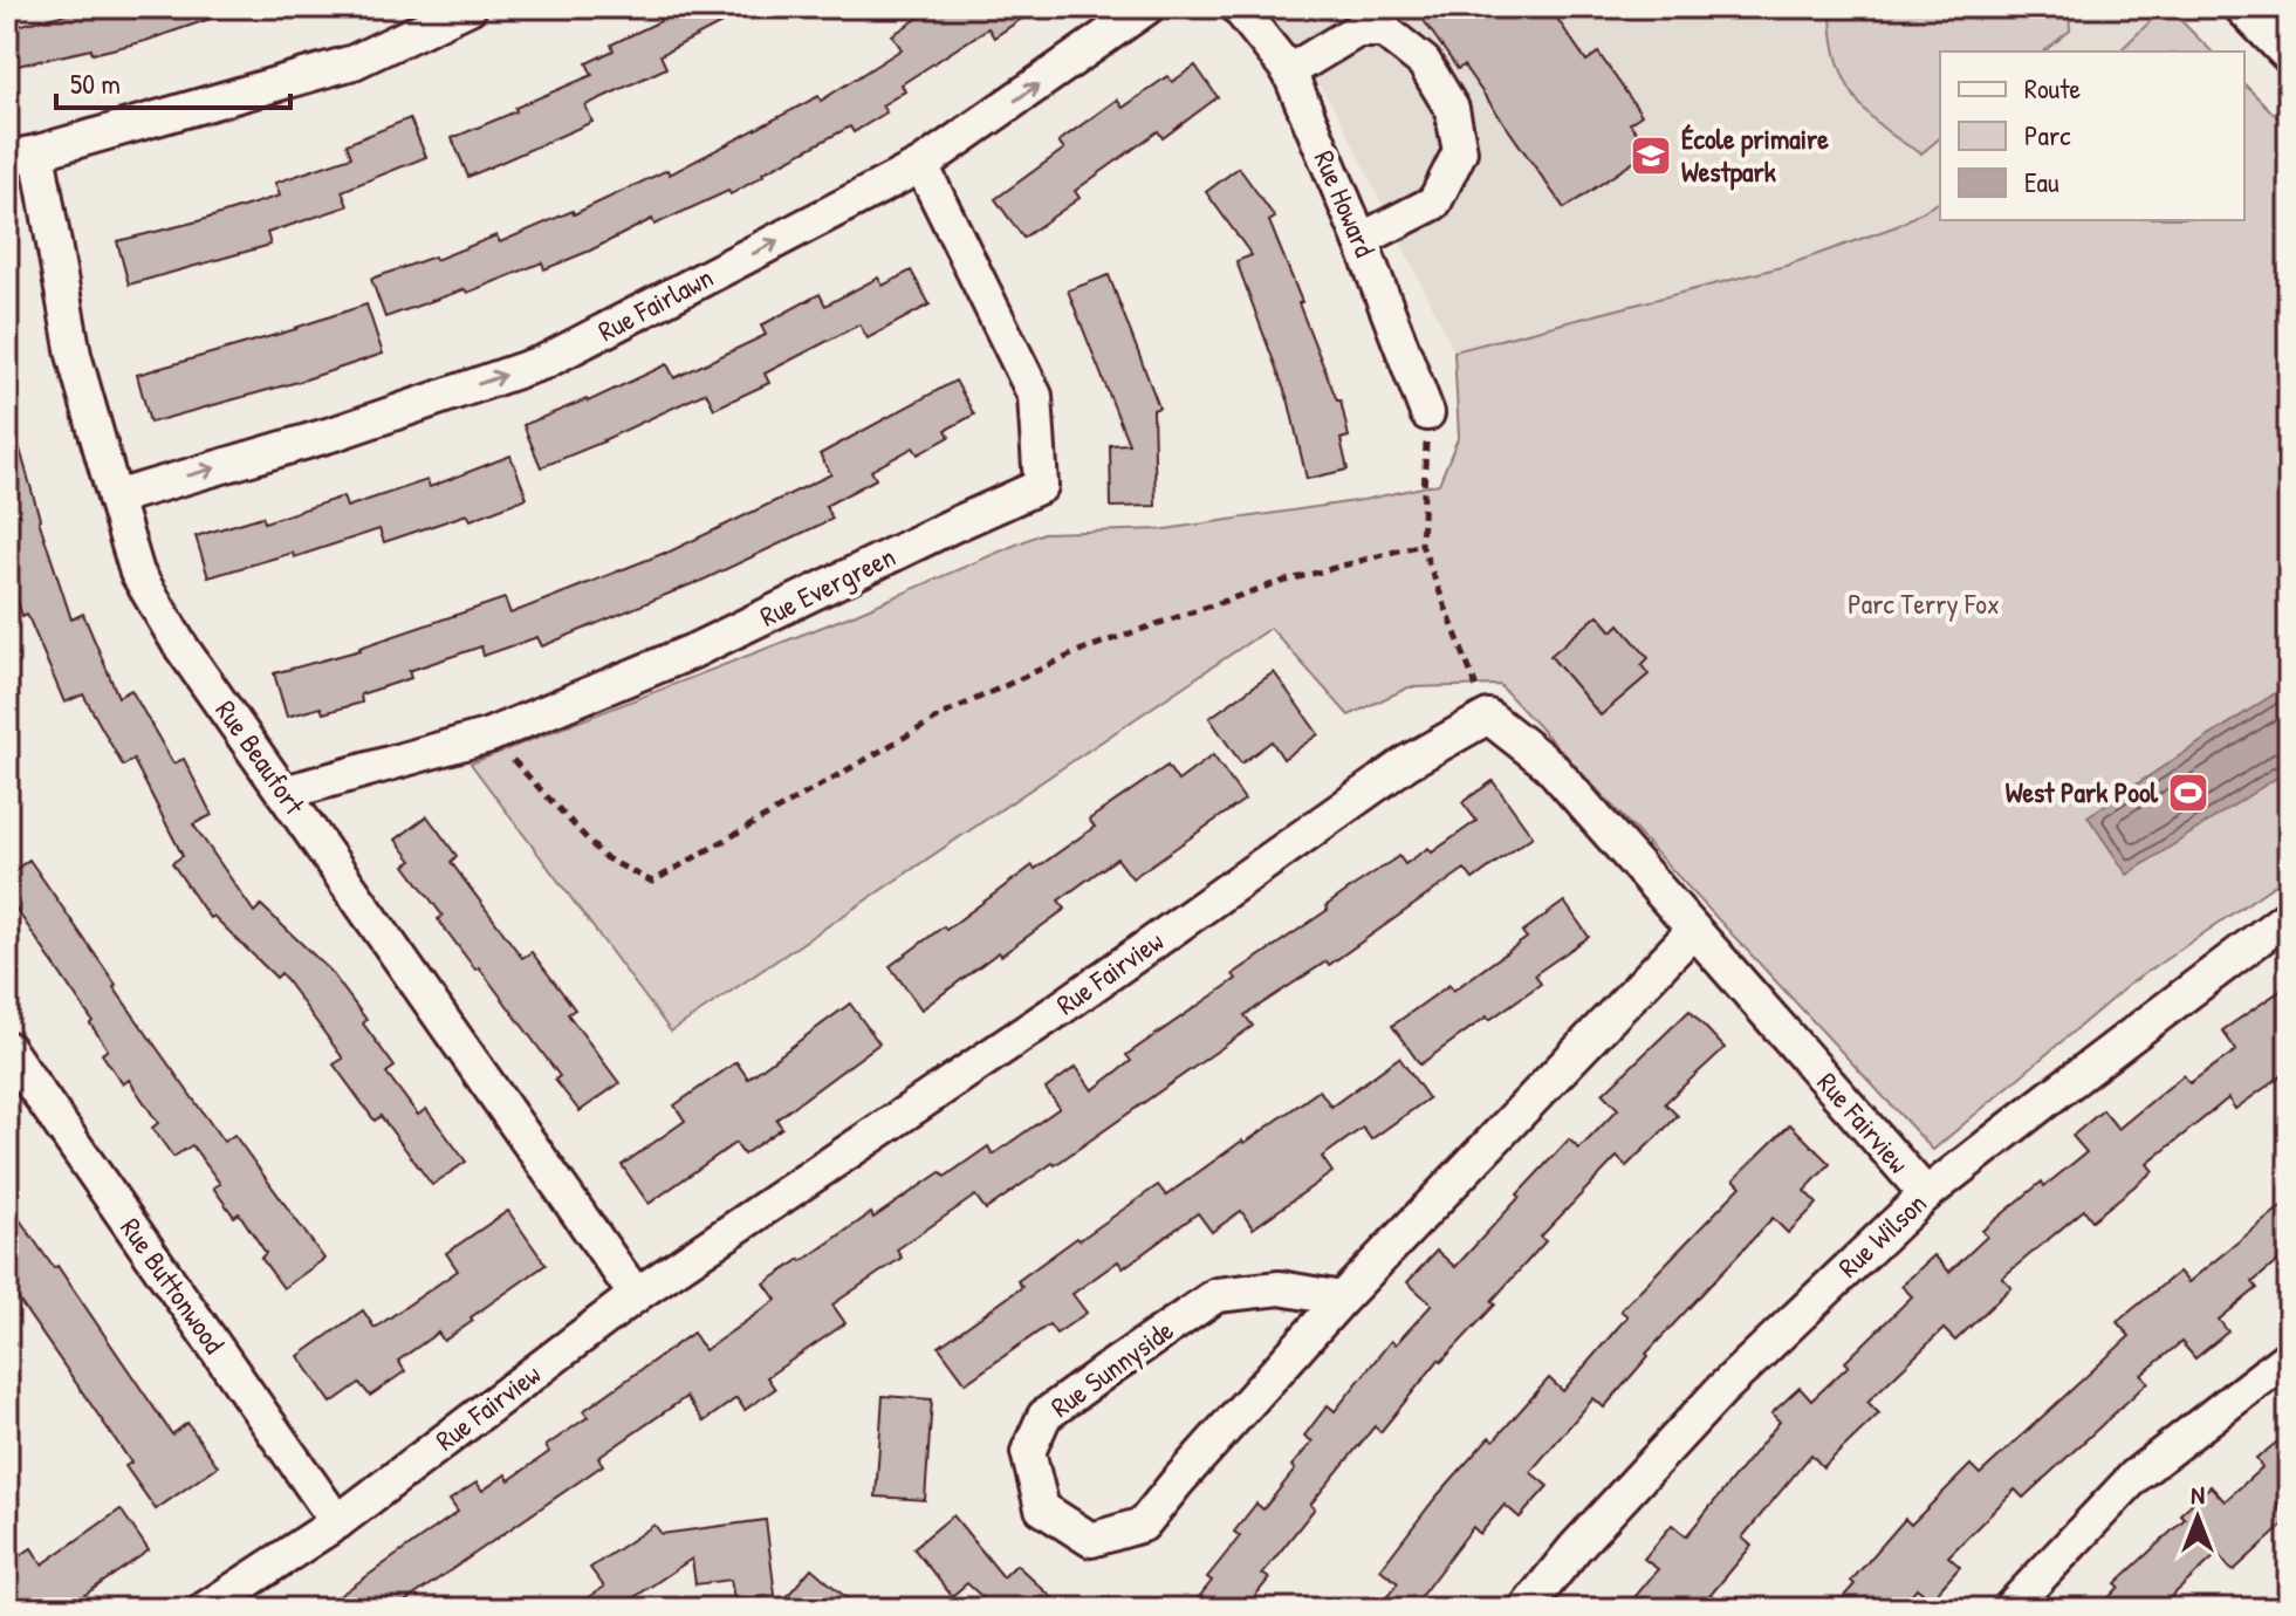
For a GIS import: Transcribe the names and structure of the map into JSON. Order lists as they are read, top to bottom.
{
  "streets": {
    "street": [
      "Rue Howard",
      "Rue Fairlawn",
      "Rue Evergreen",
      "Rue Beaufort",
      "Rue Fairview",
      "Rue Wilson",
      "Rue Buttonwood",
      "Rue Sunnyside"
    ]
  },
  "crossings": [
    ["Rue Fairlawn", "Rue Evergreen"],
    ["Rue Fairlawn", "Rue Beaufort"],
    ["Rue Evergreen", "Rue Beaufort"],
    ["Rue Beaufort", "Rue Fairview"],
    ["Rue Fairview", "Rue Wilson"],
    ["Rue Fairview", "Rue Buttonwood"],
    ["Rue Fairview", "Rue Sunnyside"]
  ],
  "one_way": ["Rue Fairlawn"],
  "parks": ["Parc Terry Fox"],
  "places": {
    "school or university": ["École primaire Westpark"],
    "sports": ["West Park Pool"]
  },
  "legend": ["Route", "Parc", "Eau"],
  "scale_bar": "50 m",
  "north": "top"
}
